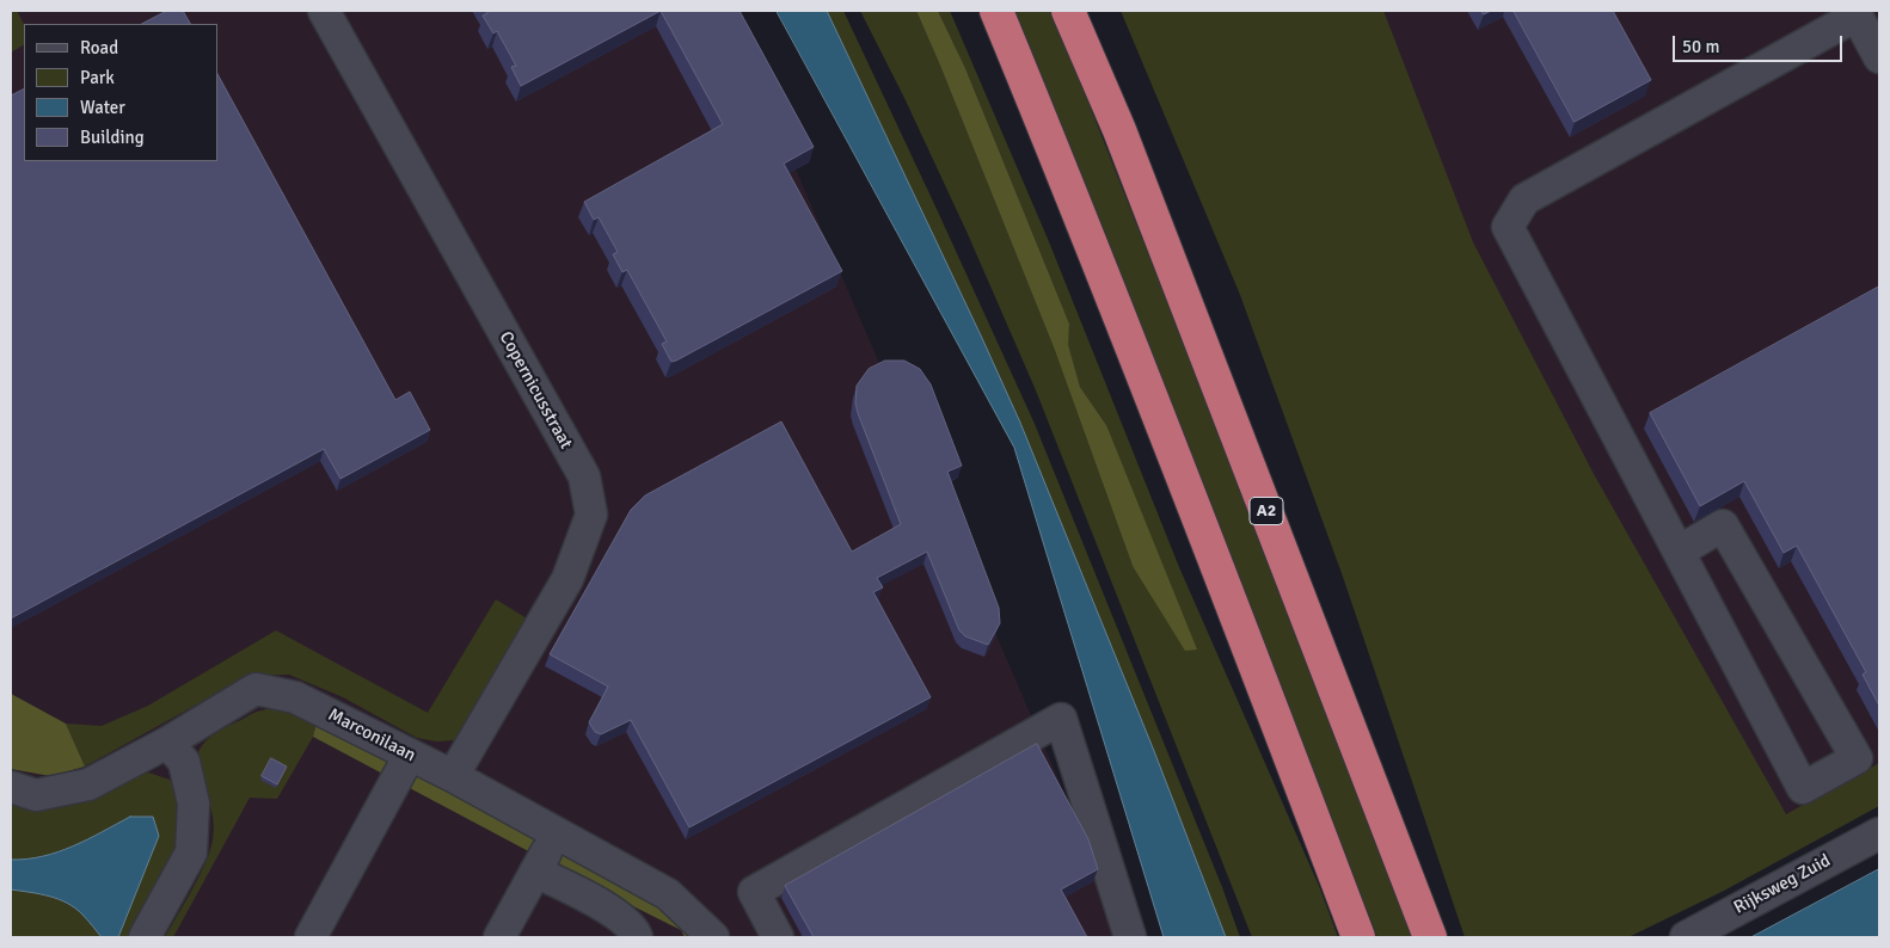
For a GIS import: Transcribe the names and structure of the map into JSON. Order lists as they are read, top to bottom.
{
  "streets": {
    "highway": ["A2"],
    "street": ["Copernicusstraat", "Marconilaan", "Rijksweg Zuid"]
  },
  "crossings": [
    ["Copernicusstraat", "Marconilaan"]
  ],
  "legend": [
    "Road",
    "Park",
    "Water",
    "Building"
  ],
  "scale_bar": "50 m"
}
